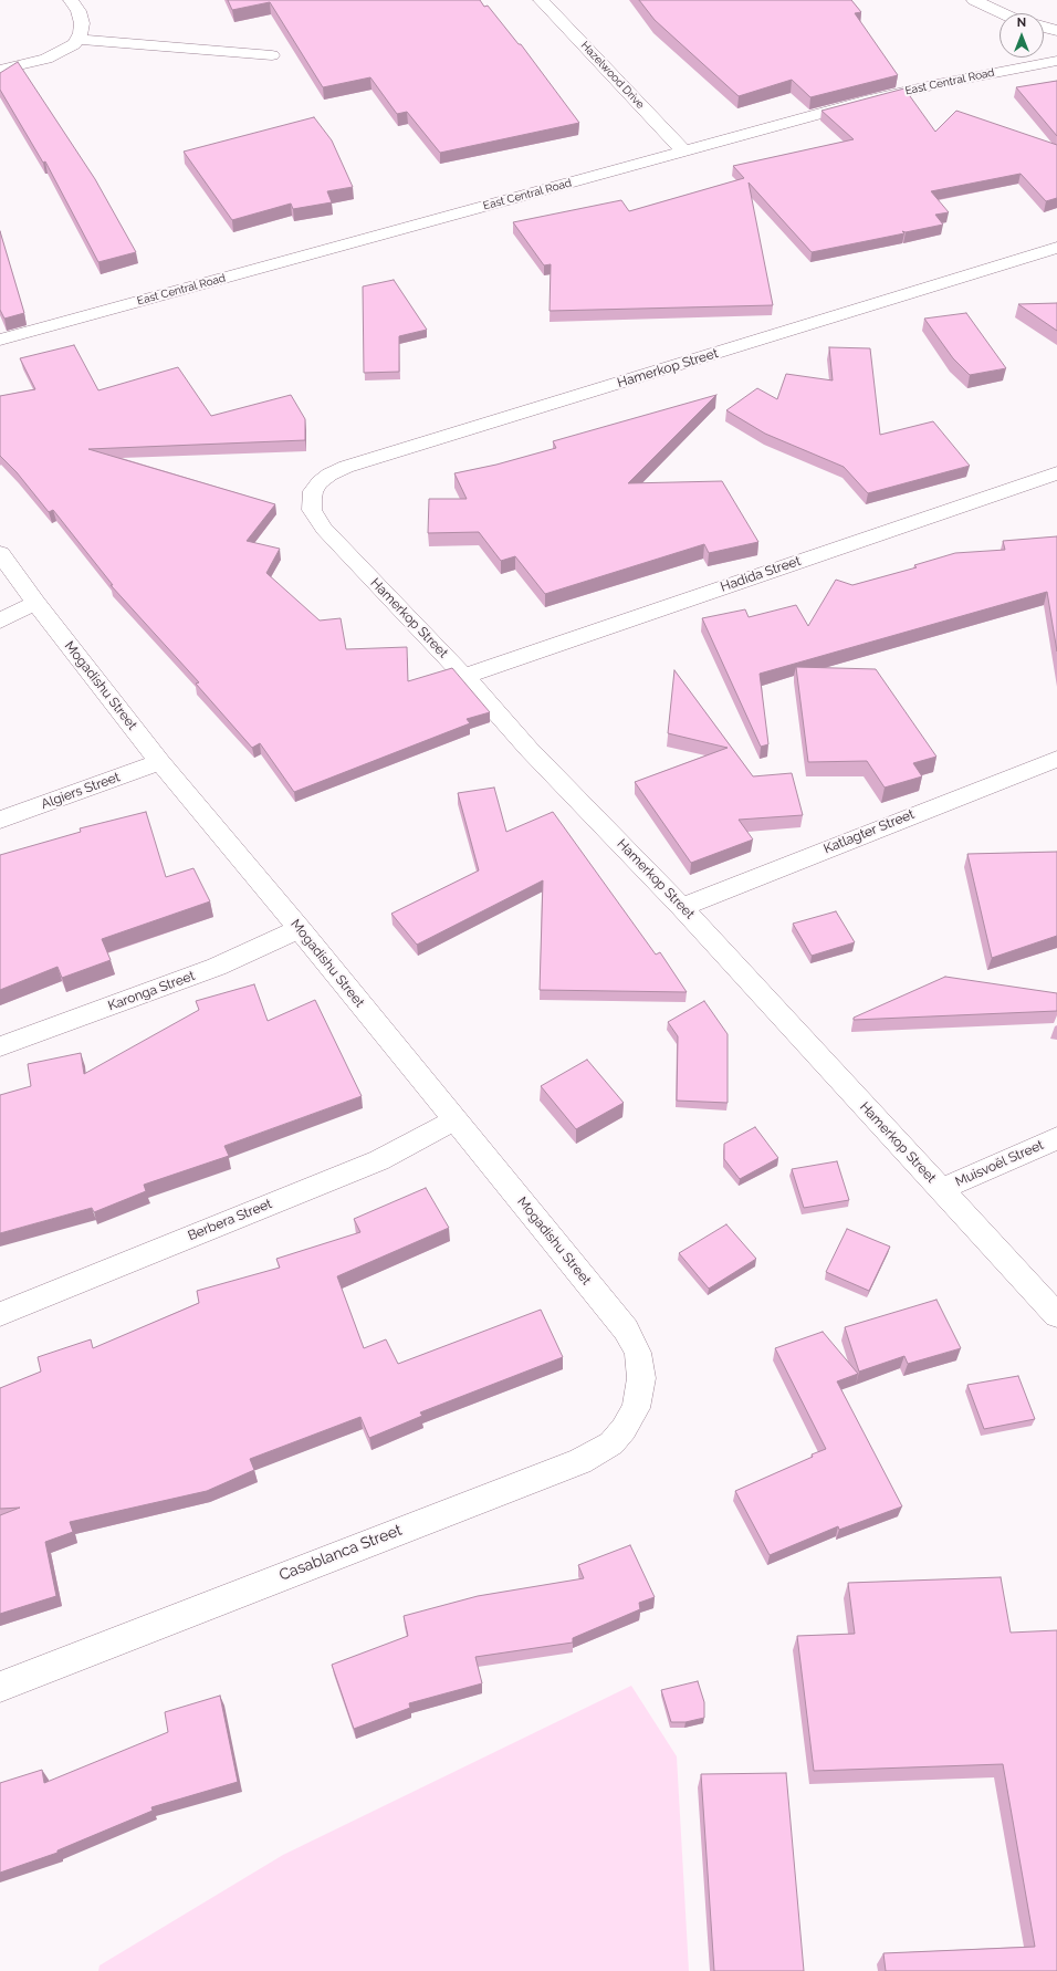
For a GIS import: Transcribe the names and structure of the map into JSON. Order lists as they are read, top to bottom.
{
  "streets": {
    "street": [
      "Hazelwood Drive",
      "East Central Road",
      "Hamerkop Street",
      "Hadida Street",
      "Mogadishu Street",
      "Algiers Street",
      "Katlagter Street",
      "Karonga Street",
      "Muisvoël Street",
      "Berbera Street",
      "Casablanca Street"
    ]
  },
  "crossings": [
    ["Hazelwood Drive", "East Central Road"],
    ["Hamerkop Street", "Hadida Street"],
    ["Hamerkop Street", "Katlagter Street"],
    ["Hamerkop Street", "Muisvoël Street"],
    ["Mogadishu Street", "Algiers Street"],
    ["Mogadishu Street", "Karonga Street"],
    ["Mogadishu Street", "Berbera Street"],
    ["Mogadishu Street", "Casablanca Street"]
  ],
  "north": "top"
}
